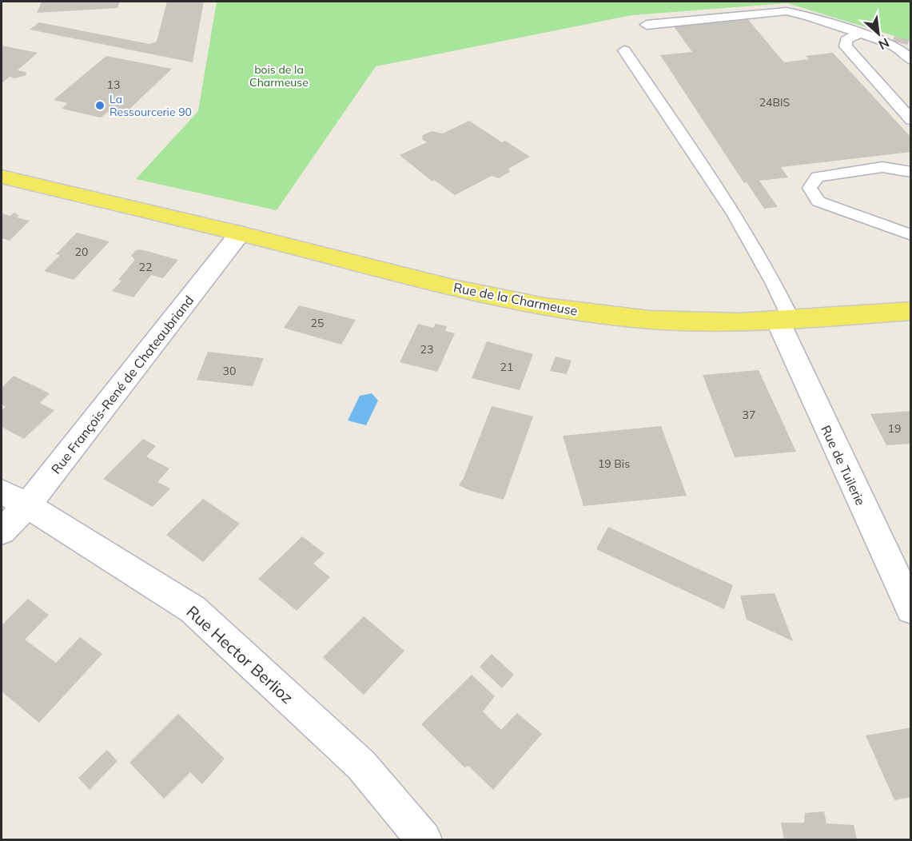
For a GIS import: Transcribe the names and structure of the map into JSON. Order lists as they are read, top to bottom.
{
  "streets": {
    "main road": ["Rue de la Charmeuse"],
    "street": ["Rue François-René de Chateaubriand", "Rue de Tuilerie", "Rue Hector Berlioz"]
  },
  "crossings": [
    ["Rue de la Charmeuse", "Rue François-René de Chateaubriand"],
    ["Rue de la Charmeuse", "Rue de Tuilerie"],
    ["Rue François-René de Chateaubriand", "Rue Hector Berlioz"]
  ],
  "parks": ["bois de la Charmeuse"],
  "places": ["La Ressourcerie 90"],
  "house_numbers": [
    "13",
    "24BIS",
    "20",
    "22",
    "25",
    "23",
    "21",
    "30",
    "37",
    "19",
    "19 Bis"
  ],
  "north": "bottom right"
}
